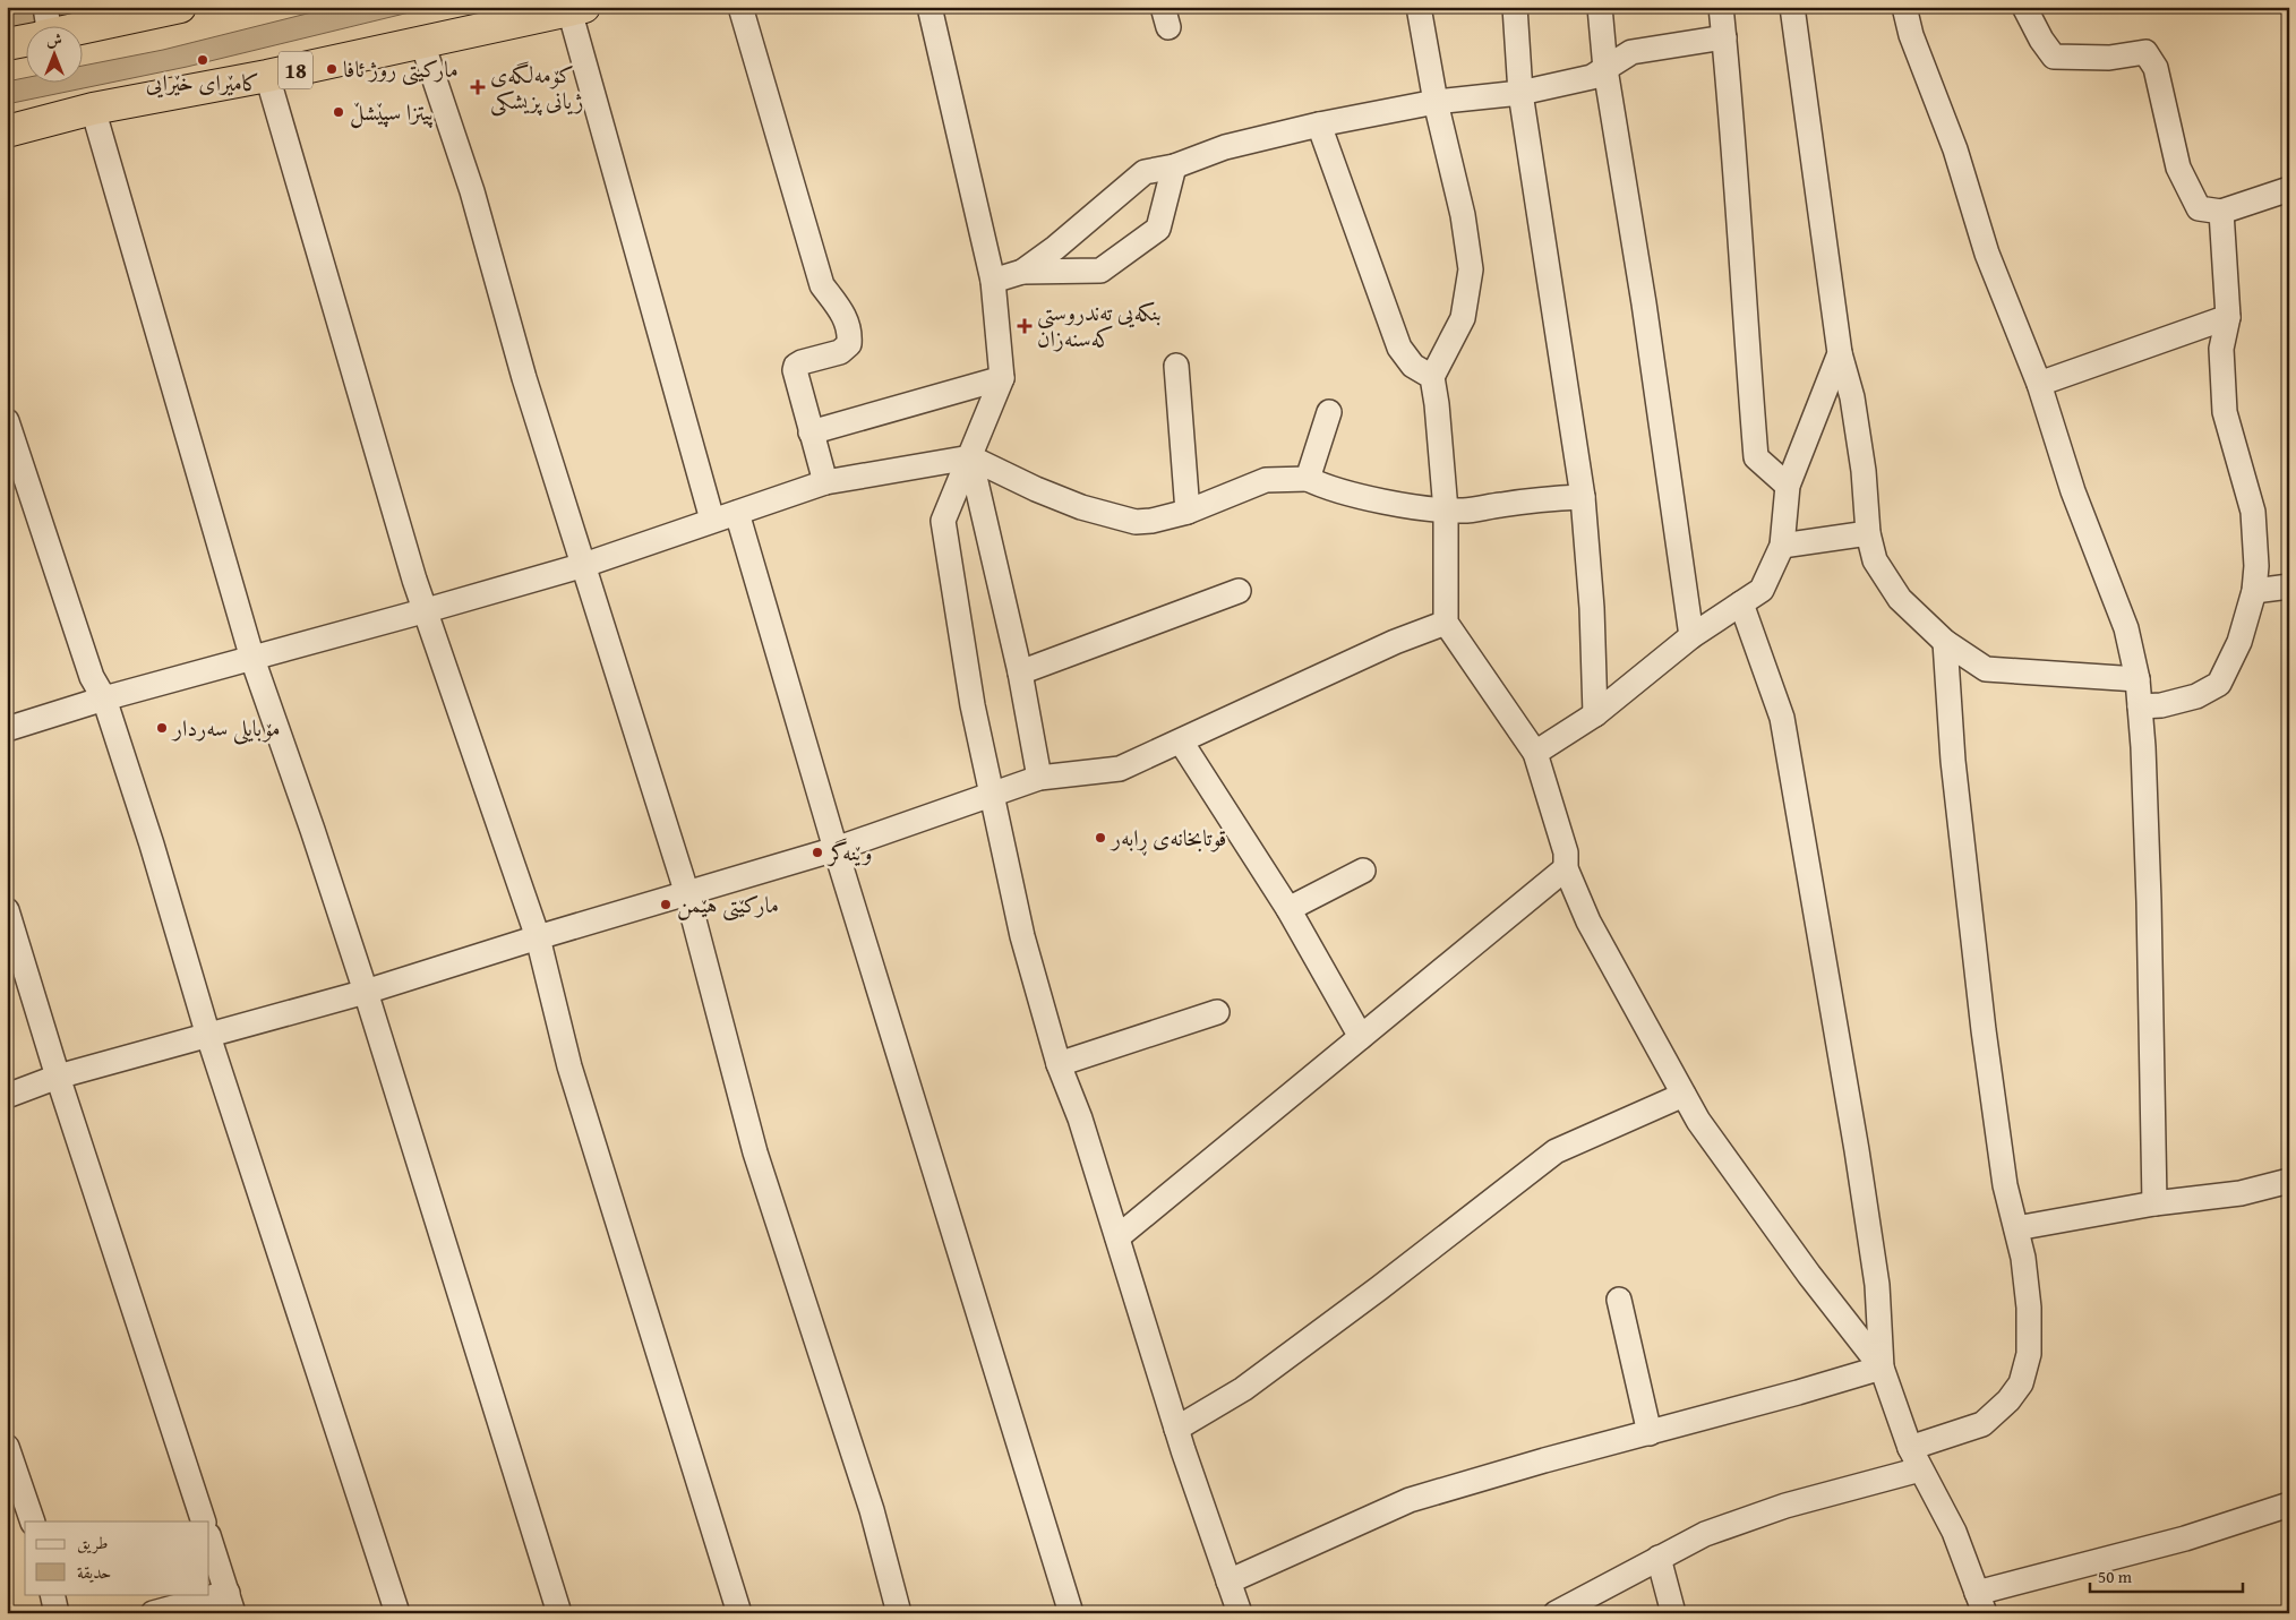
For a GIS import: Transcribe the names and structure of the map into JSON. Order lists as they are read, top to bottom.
{
  "streets": {
    "highway": ["18"]
  },
  "places": {
    "other": [
      "كامێرای خێرایی",
      "ماركيتى روژ ئافا",
      "پیتزا سپێشڵ",
      "مۆبایلی سەردار",
      "قوتابخانەی ڕابەر",
      "وێنەگر",
      "مارکێتی هێمن"
    ],
    "health": ["کۆمەلگەی ژیانی پزیشکی", "بنکەیی تەندروستی کەسنەزان"]
  },
  "legend": ["طريق", "حديقة"],
  "scale_bar": "50 m",
  "north": "top"
}
